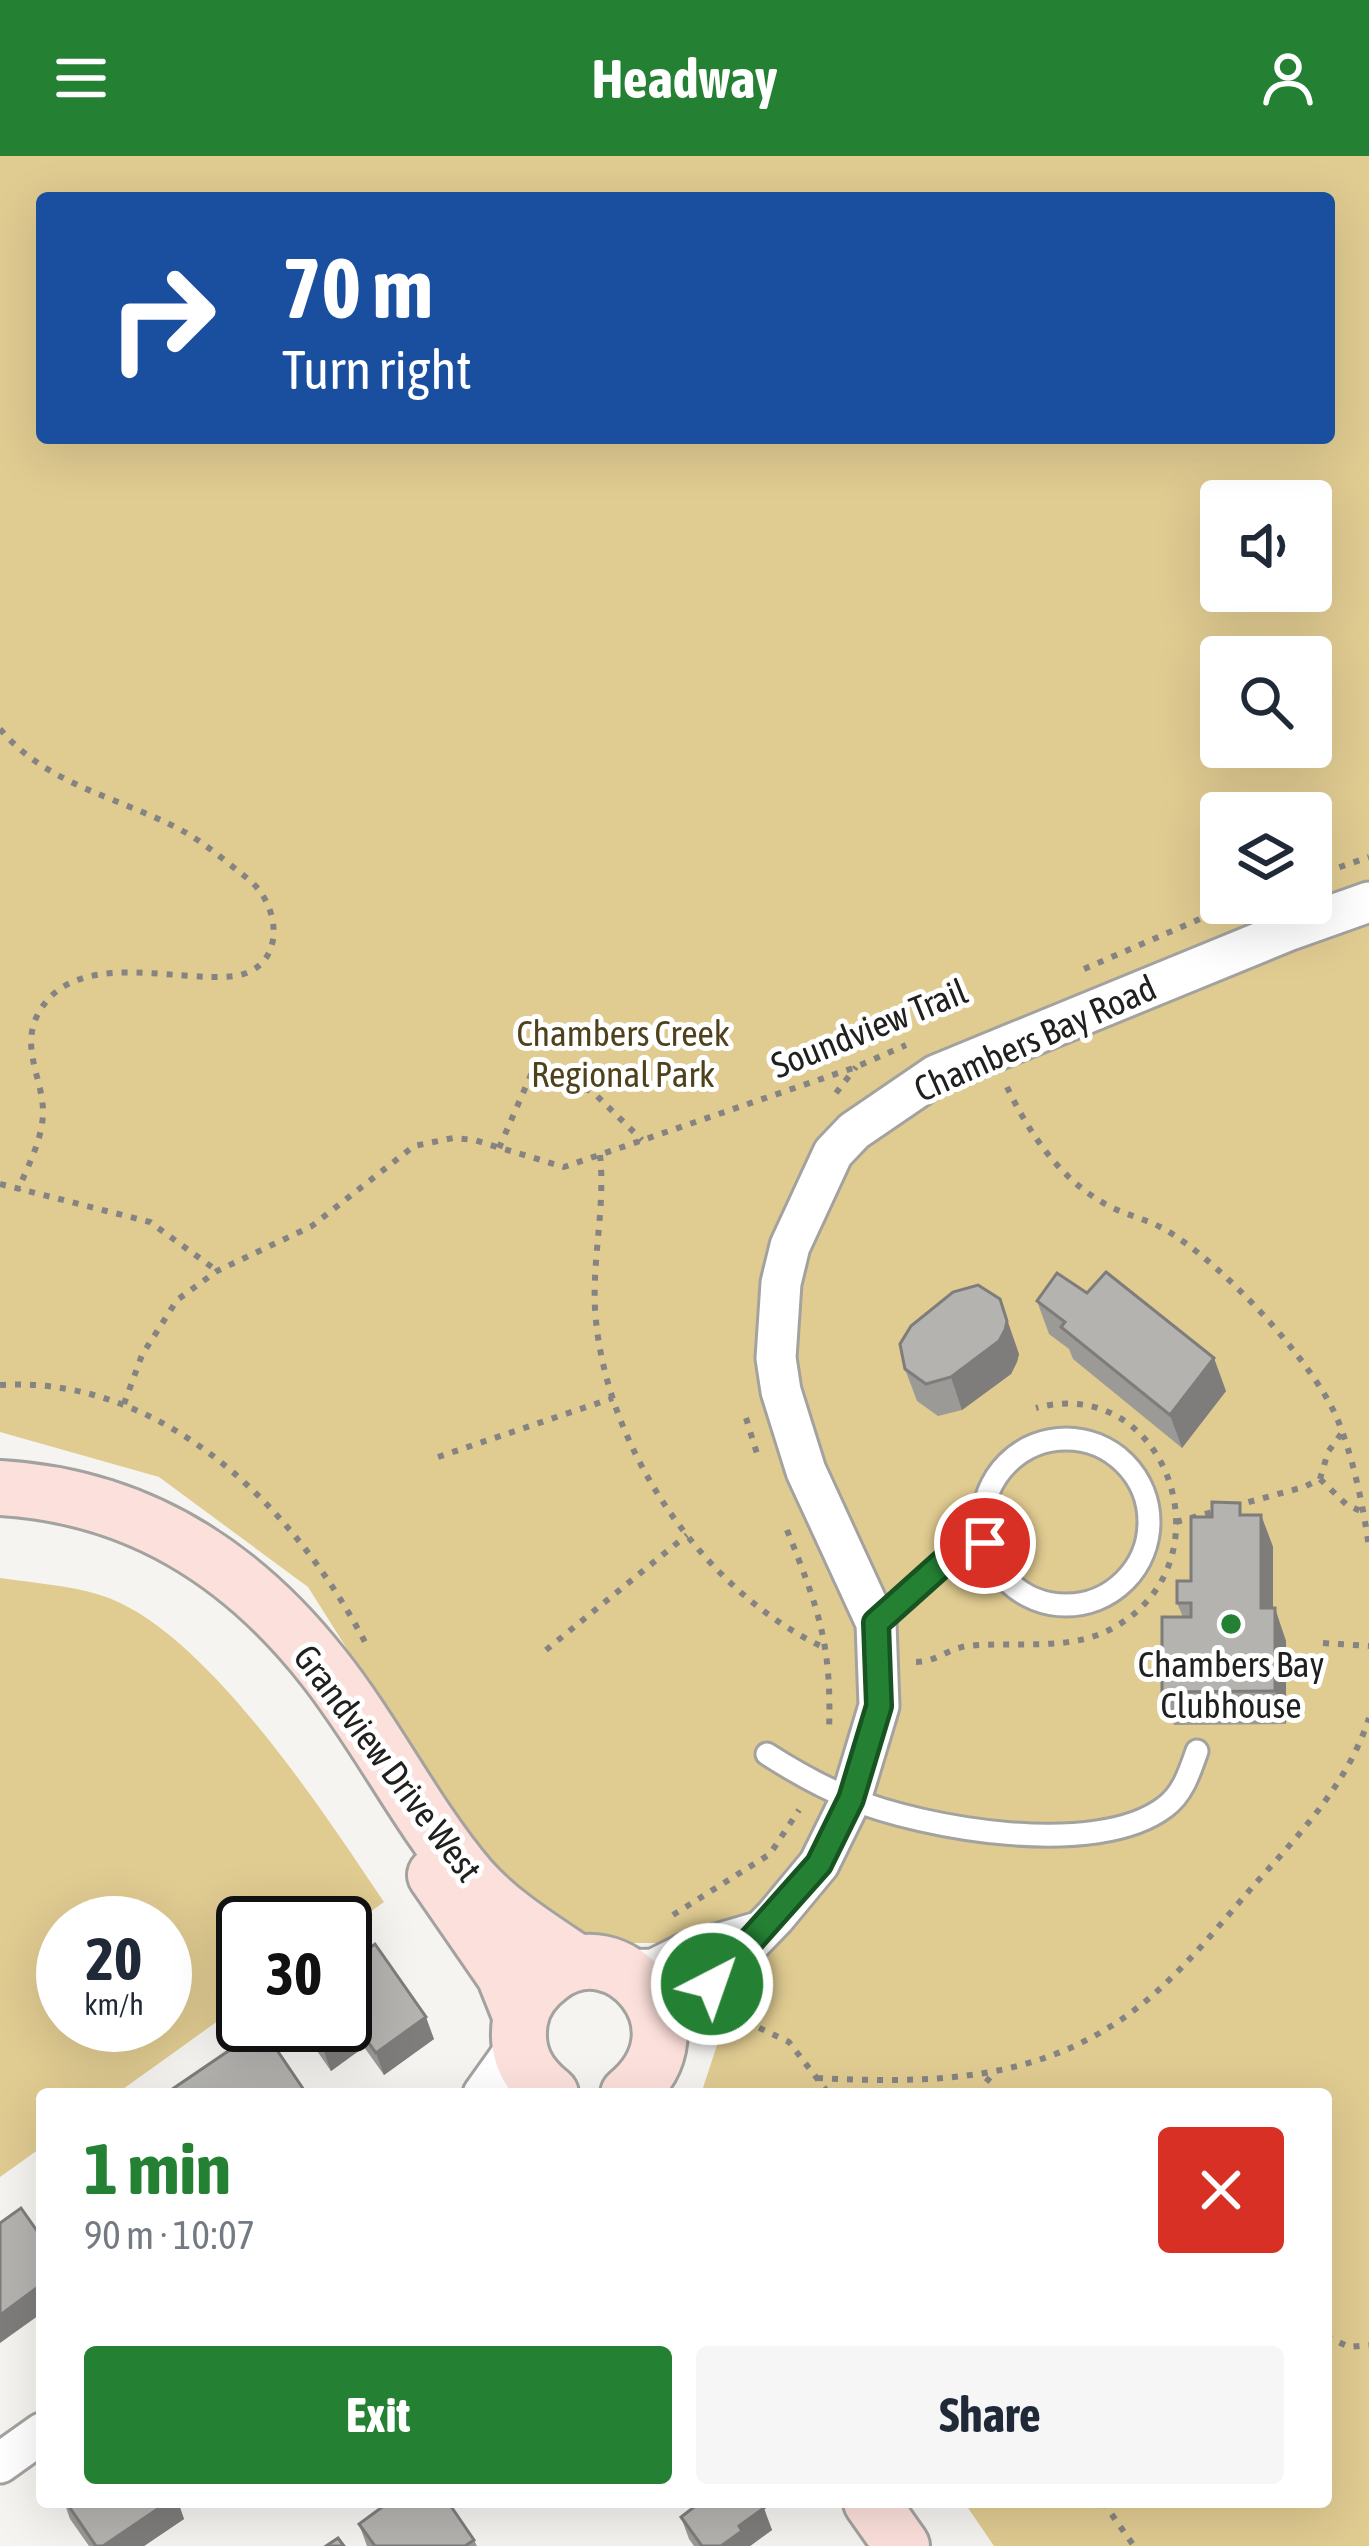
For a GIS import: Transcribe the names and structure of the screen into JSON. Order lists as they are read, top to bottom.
{
  "streets": {
    "street": ["Chambers Bay Road", "Grandview Drive West"],
    "path": ["Soundview Trail"]
  },
  "crossings": [
    ["Chambers Bay Road", "Grandview Drive West"]
  ],
  "parks": ["Chambers Creek Regional Park"],
  "places": ["Chambers Bay Clubhouse"],
  "page": {
    "header": "Headway",
    "turn": ["70 m", "Turn right"],
    "speed": "20 km/h",
    "limit": "30",
    "heading": ["1 min", "90 m · 10:07"],
    "buttons": ["Exit", "Share"]
  }
}
